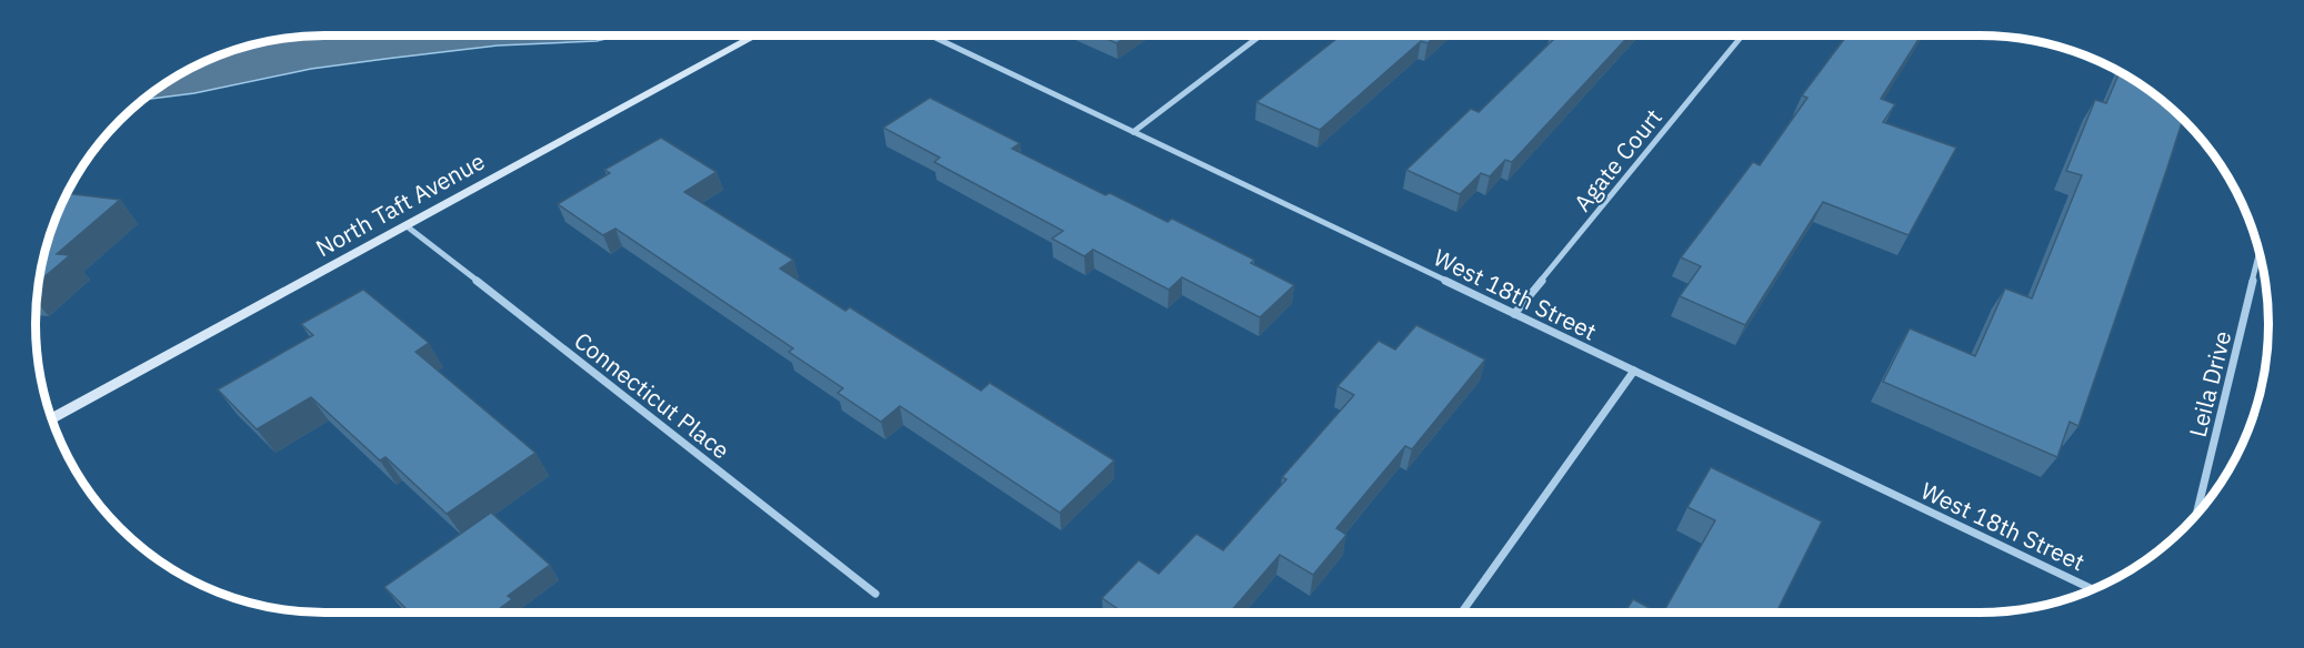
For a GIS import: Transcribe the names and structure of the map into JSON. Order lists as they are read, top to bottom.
{
  "streets": {
    "main road": ["North Taft Avenue"],
    "street": [
      "Agate Court",
      "West 18th Street",
      "Leila Drive",
      "Connecticut Place"
    ]
  },
  "crossings": [
    ["Agate Court", "West 18th Street"],
    ["North Taft Avenue", "Connecticut Place"]
  ]
}
